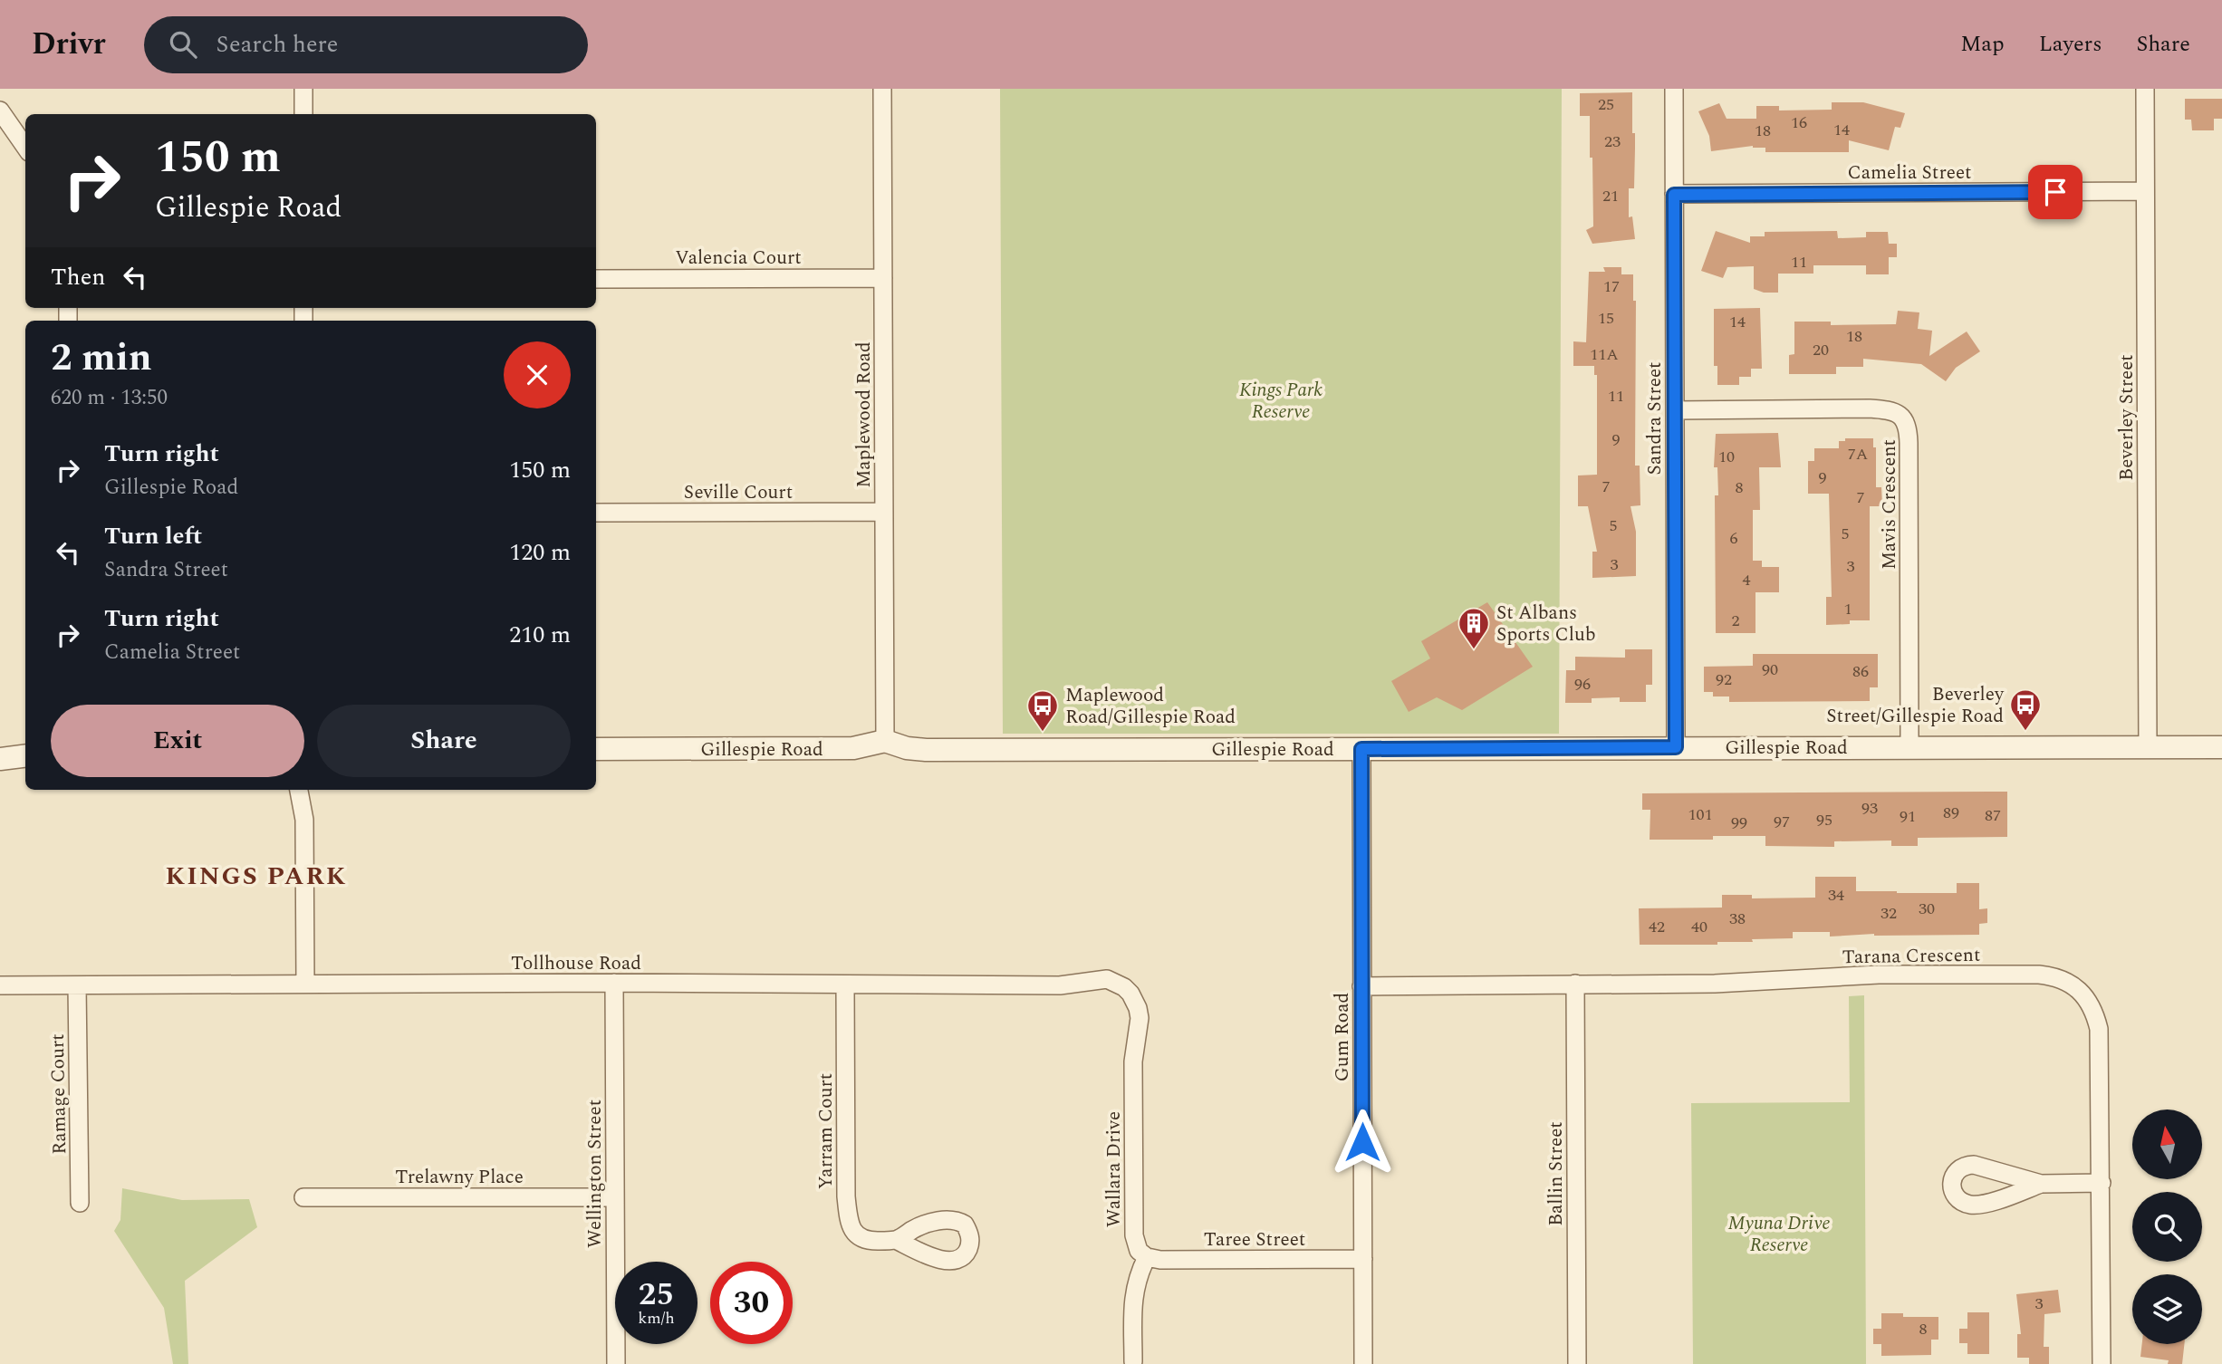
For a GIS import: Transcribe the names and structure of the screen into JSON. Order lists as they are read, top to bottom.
{
  "streets": {
    "street": [
      "Camelia Street",
      "Valencia Court",
      "Maplewood Road",
      "Beverley Street",
      "Sandra Street",
      "Seville Court",
      "Mavis Crescent",
      "Gillespie Road",
      "Tarana Crescent",
      "Tollhouse Road",
      "Gum Road",
      "Ramage Court",
      "Yarram Court",
      "Wallara Drive",
      "Wellington Street",
      "Ballin Street",
      "Trelawny Place",
      "Taree Street"
    ]
  },
  "crossings": [
    ["Camelia Street", "Beverley Street"],
    ["Camelia Street", "Sandra Street"],
    ["Valencia Court", "Maplewood Road"],
    ["Maplewood Road", "Seville Court"],
    ["Maplewood Road", "Gillespie Road"],
    ["Beverley Street", "Gillespie Road"],
    ["Sandra Street", "Mavis Crescent"],
    ["Sandra Street", "Gillespie Road"],
    ["Mavis Crescent", "Gillespie Road"],
    ["Gillespie Road", "Gum Road"],
    ["Tarana Crescent", "Gum Road"],
    ["Tarana Crescent", "Ballin Street"],
    ["Tollhouse Road", "Ramage Court"],
    ["Tollhouse Road", "Yarram Court"],
    ["Tollhouse Road", "Wallara Drive"],
    ["Tollhouse Road", "Wellington Street"],
    ["Gum Road", "Taree Street"],
    ["Wallara Drive", "Taree Street"],
    ["Wellington Street", "Trelawny Place"]
  ],
  "districts": ["KINGS PARK"],
  "parks": ["Kings Park Reserve", "Myuna Drive Reserve"],
  "places": {
    "building": ["St Albans Sports Club"],
    "bus stop": ["Beverley Street/Gillespie Road", "Maplewood Road/Gillespie Road"]
  },
  "house_numbers": [
    "25",
    "16",
    "14",
    "18",
    "23",
    "21",
    "11",
    "17",
    "15",
    "14",
    "18",
    "20",
    "11A",
    "11",
    "9",
    "7A",
    "10",
    "9",
    "7",
    "8",
    "7",
    "5",
    "5",
    "6",
    "3",
    "3",
    "4",
    "1",
    "2",
    "90",
    "86",
    "92",
    "96",
    "93",
    "89",
    "101",
    "87",
    "91",
    "95",
    "97",
    "99",
    "34",
    "30",
    "32",
    "38",
    "42",
    "40",
    "3",
    "8"
  ],
  "north": "top",
  "page": {
    "header": "Drivr",
    "search": "Search here",
    "nav": ["Map", "Layers", "Share"],
    "turn": ["150 m", "Gillespie Road"],
    "then": "Then",
    "heading": ["2 min", "620 m · 13:50"],
    "list": [
      {
        "name": "Turn right",
        "note": "Gillespie Road",
        "value": "150 m"
      },
      {
        "name": "Turn left",
        "note": "Sandra Street",
        "value": "120 m"
      },
      {
        "name": "Turn right",
        "note": "Camelia Street",
        "value": "210 m"
      }
    ],
    "buttons": ["Exit", "Share"],
    "speed": "25 km/h",
    "limit": "30"
  }
}
